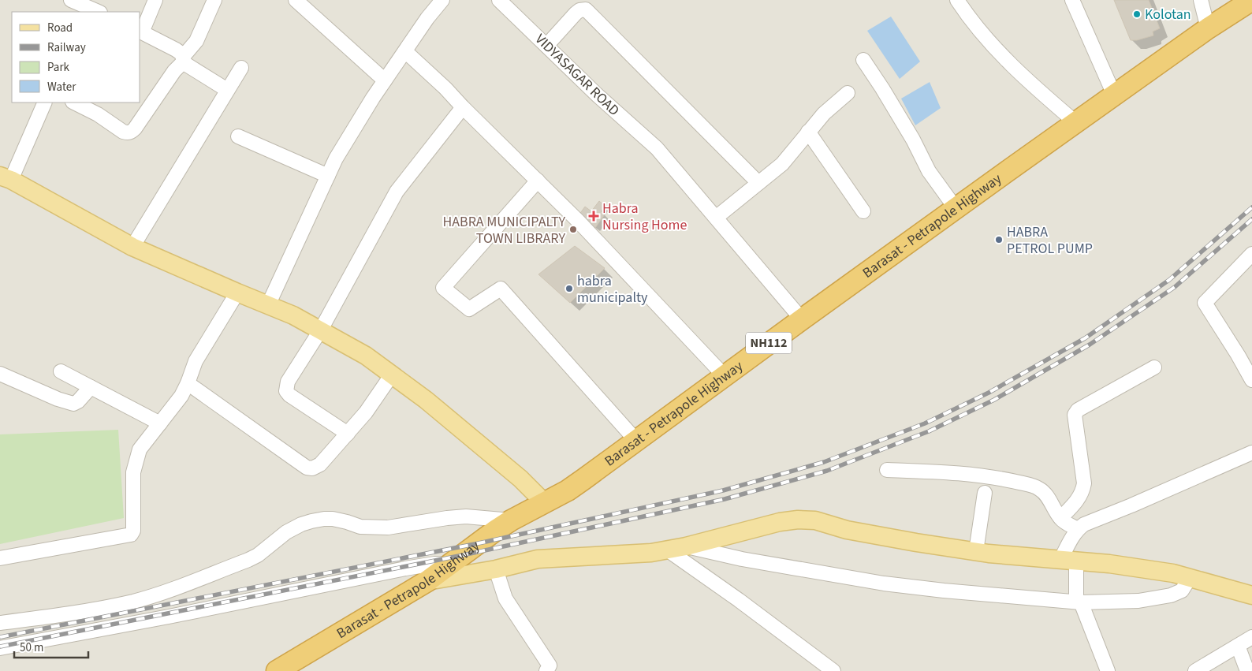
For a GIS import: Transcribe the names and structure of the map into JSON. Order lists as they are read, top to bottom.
{
  "streets": {
    "highway": ["Barasat - Petrapole Highway", "NH112"],
    "street": ["VIDYASAGAR ROAD"]
  },
  "crossings": [
    ["VIDYASAGAR ROAD", "Barasat - Petrapole Highway"]
  ],
  "places": {
    "other": [
      "Kolotan",
      "HABRA MUNICIPALTY TOWN LIBRARY",
      "HABRA PETROL PUMP",
      "habra municipalty"
    ],
    "health": ["Habra Nursing Home"]
  },
  "legend": [
    "Road",
    "Railway",
    "Park",
    "Water"
  ],
  "scale_bar": "50 m"
}
